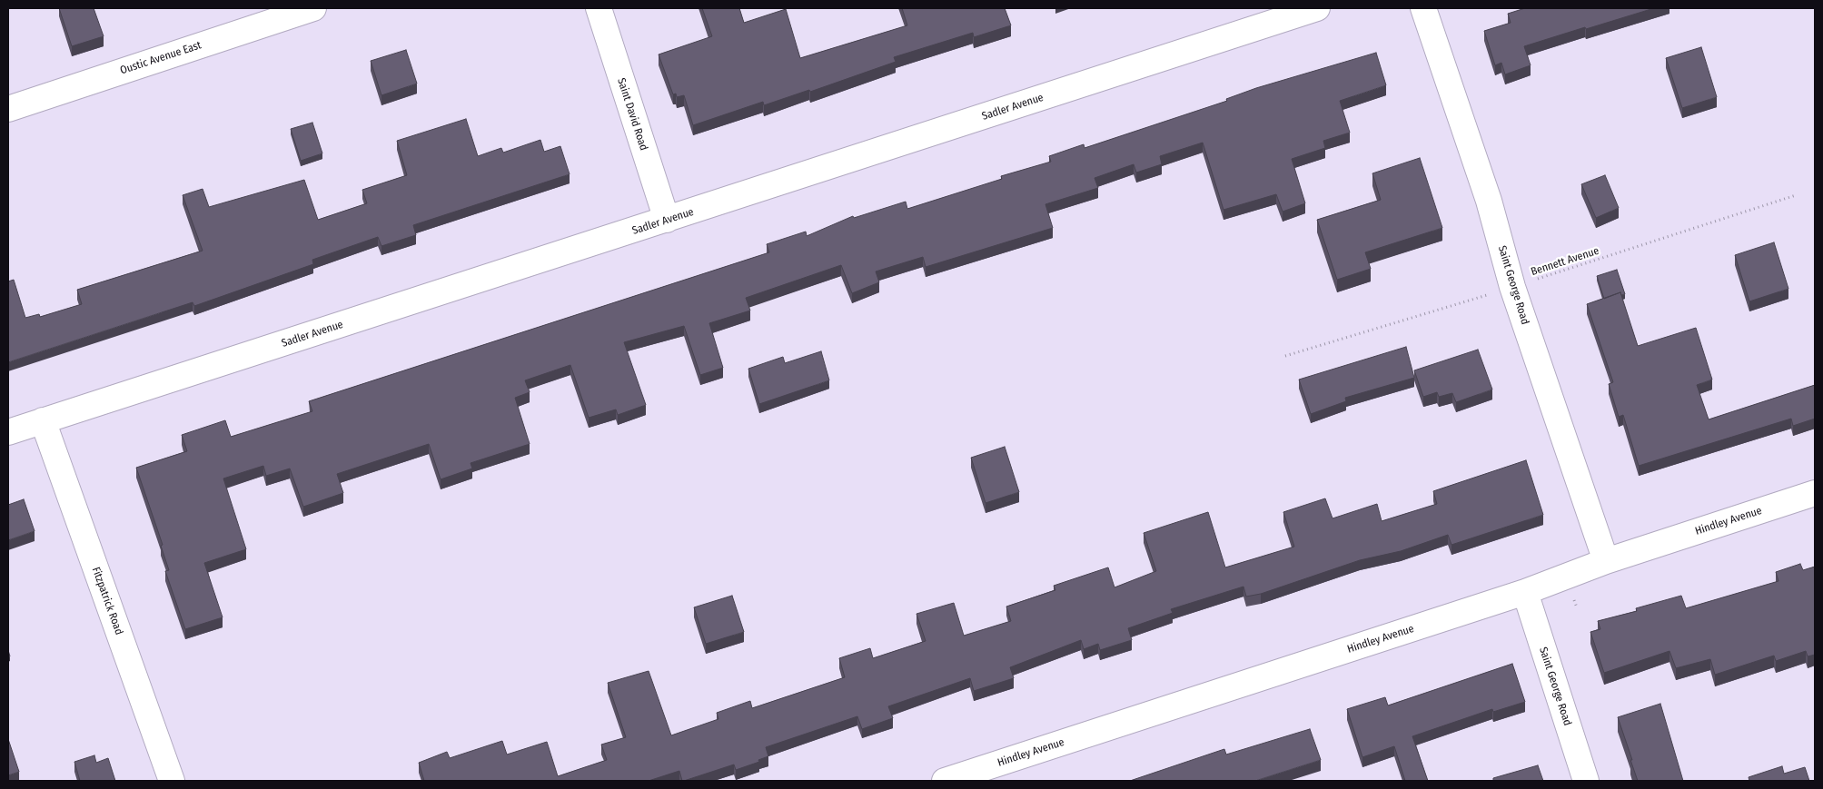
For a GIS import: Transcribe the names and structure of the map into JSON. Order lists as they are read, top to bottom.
{
  "streets": {
    "street": [
      "Oustic Avenue East",
      "Sadler Avenue",
      "Saint David Road",
      "Saint George Road",
      "Hindley Avenue",
      "Fitzpatrick Road"
    ],
    "path": ["Bennett Avenue"]
  },
  "crossings": [
    ["Sadler Avenue", "Saint David Road"],
    ["Sadler Avenue", "Fitzpatrick Road"],
    ["Bennett Avenue", "Saint George Road"],
    ["Saint George Road", "Hindley Avenue"]
  ]
}
